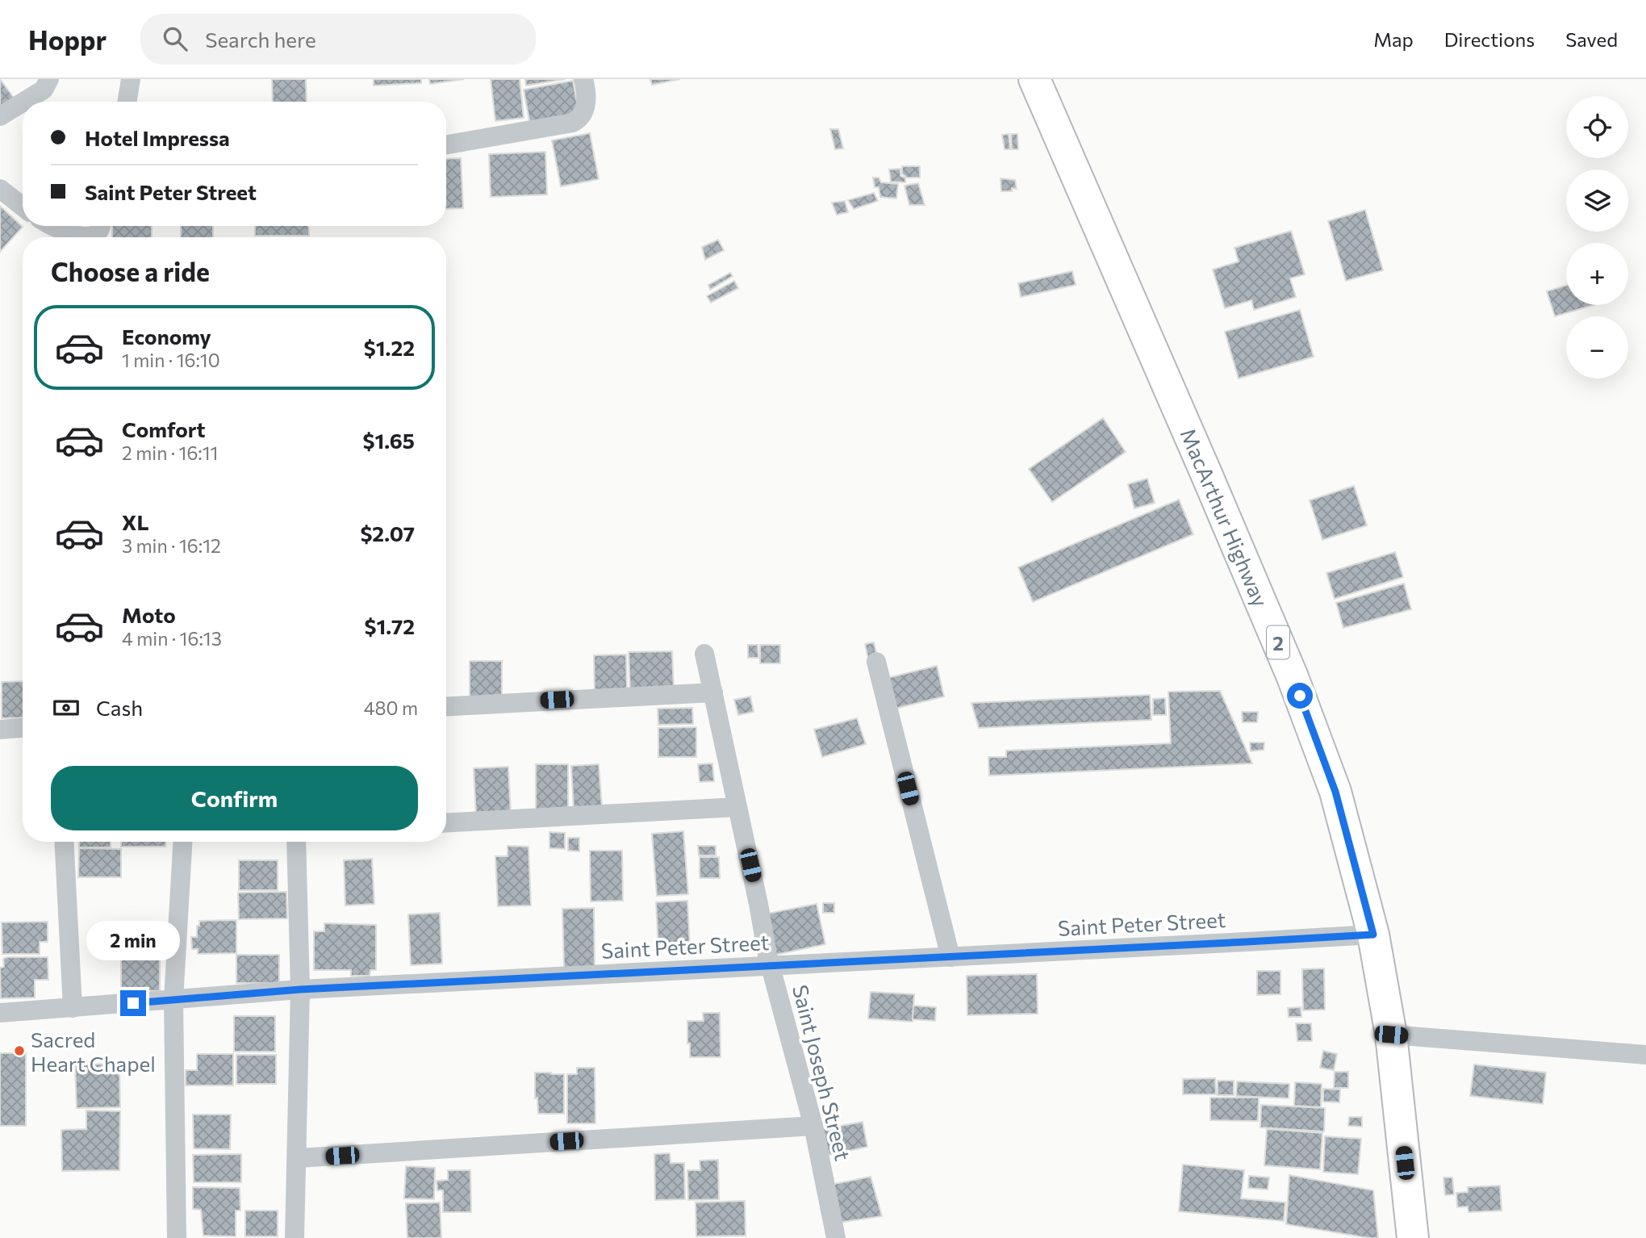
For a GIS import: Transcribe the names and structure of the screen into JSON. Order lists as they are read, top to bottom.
{
  "streets": {
    "highway": ["MacArthur Highway", "2"],
    "street": ["Saint Peter Street", "Saint Joseph Street"]
  },
  "crossings": [
    ["MacArthur Highway", "Saint Peter Street"],
    ["Saint Peter Street", "Saint Joseph Street"]
  ],
  "places": ["Sacred Heart Chapel"],
  "page": {
    "header": "Hoppr",
    "search": "Search here",
    "nav": ["Map", "Directions", "Saved"],
    "map_buttons": ["+", "−"],
    "banner": ["Hotel Impressa", "Saint Peter Street"],
    "heading": "Choose a ride",
    "list": [
      {
        "name": "Economy",
        "note": "1 min · 16:10",
        "value": "$1.22"
      },
      {
        "name": "Comfort",
        "note": "2 min · 16:11",
        "value": "$1.65"
      },
      {
        "name": "XL",
        "note": "3 min · 16:12",
        "value": "$2.07"
      },
      {
        "name": "Moto",
        "note": "4 min · 16:13",
        "value": "$1.72"
      }
    ],
    "pay": ["Cash", "480 m"],
    "buttons": "Confirm",
    "bubble": "2 min"
  }
}
